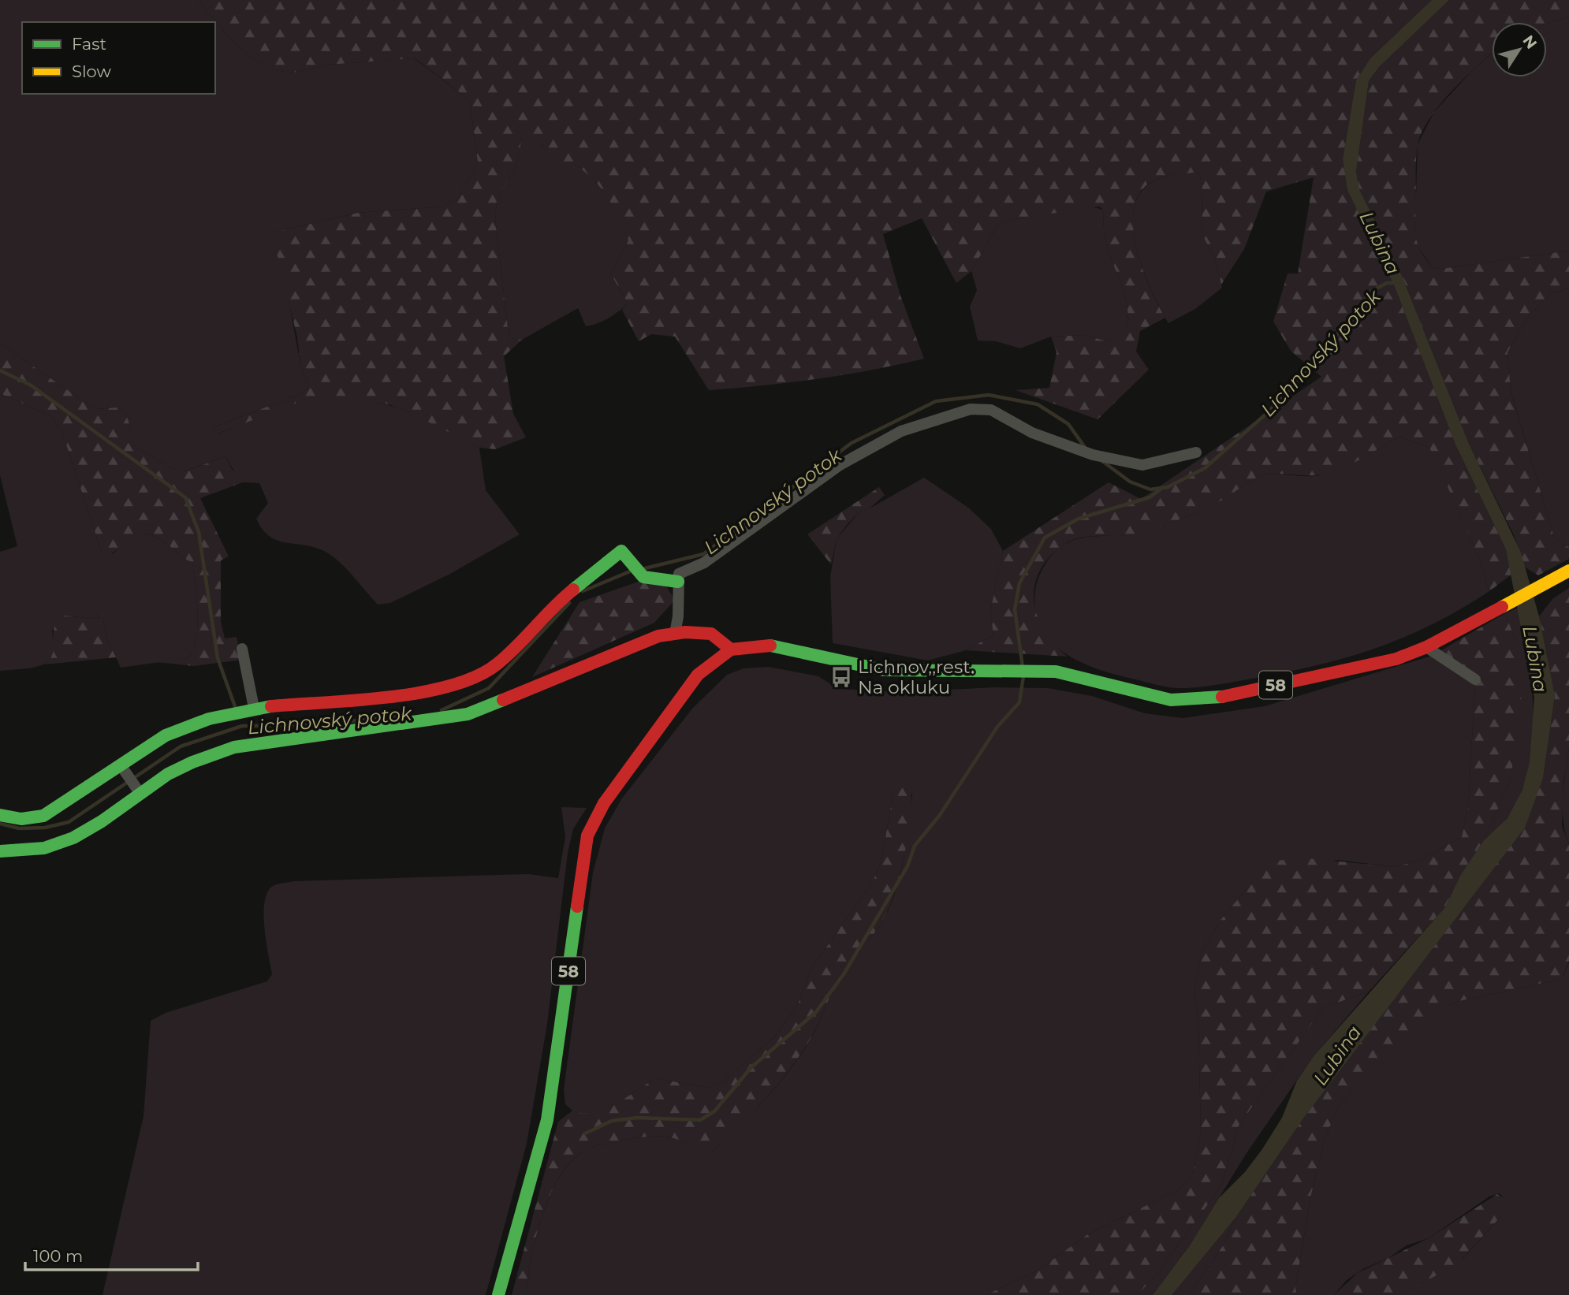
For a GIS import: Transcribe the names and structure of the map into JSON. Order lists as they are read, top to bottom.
{
  "streets": {
    "main road": ["58"]
  },
  "water": ["Lubina", "Lichnovský potok"],
  "places": {
    "bus stop": ["Lichnov,,rest. Na okluku"]
  },
  "legend": ["Fast", "Slow"],
  "scale_bar": "100 m",
  "north": "top right"
}
